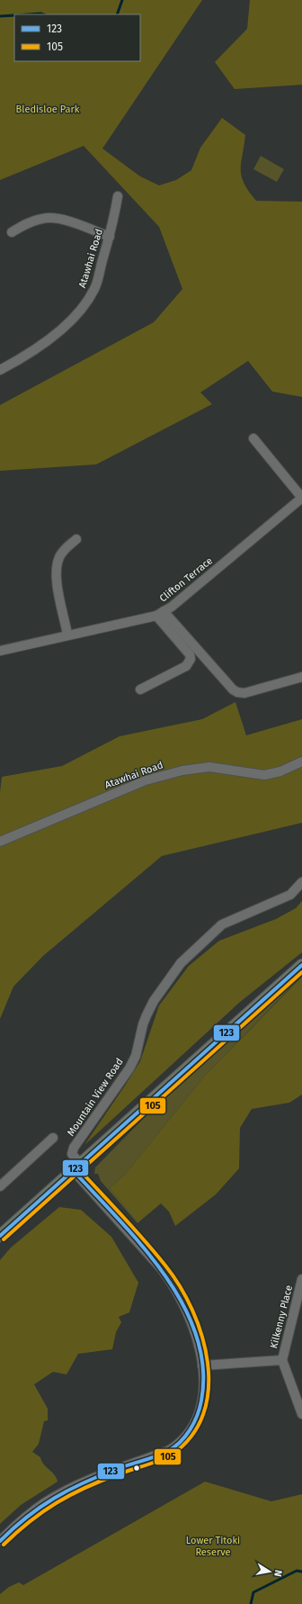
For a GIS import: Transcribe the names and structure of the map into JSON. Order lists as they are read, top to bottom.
{
  "streets": {
    "street": [
      "Atawhai Road",
      "Clifton Terrace",
      "Mountain View Road",
      "Kilkenny Place"
    ]
  },
  "crossings": [
    ["Mountain View Road", "Kilkenny Place"]
  ],
  "parks": ["Bledisloe Park", "Lower Titoki Reserve"],
  "lines": ["transit line 123", "transit line 105"],
  "legend": ["123", "105"],
  "north": "right"
}
